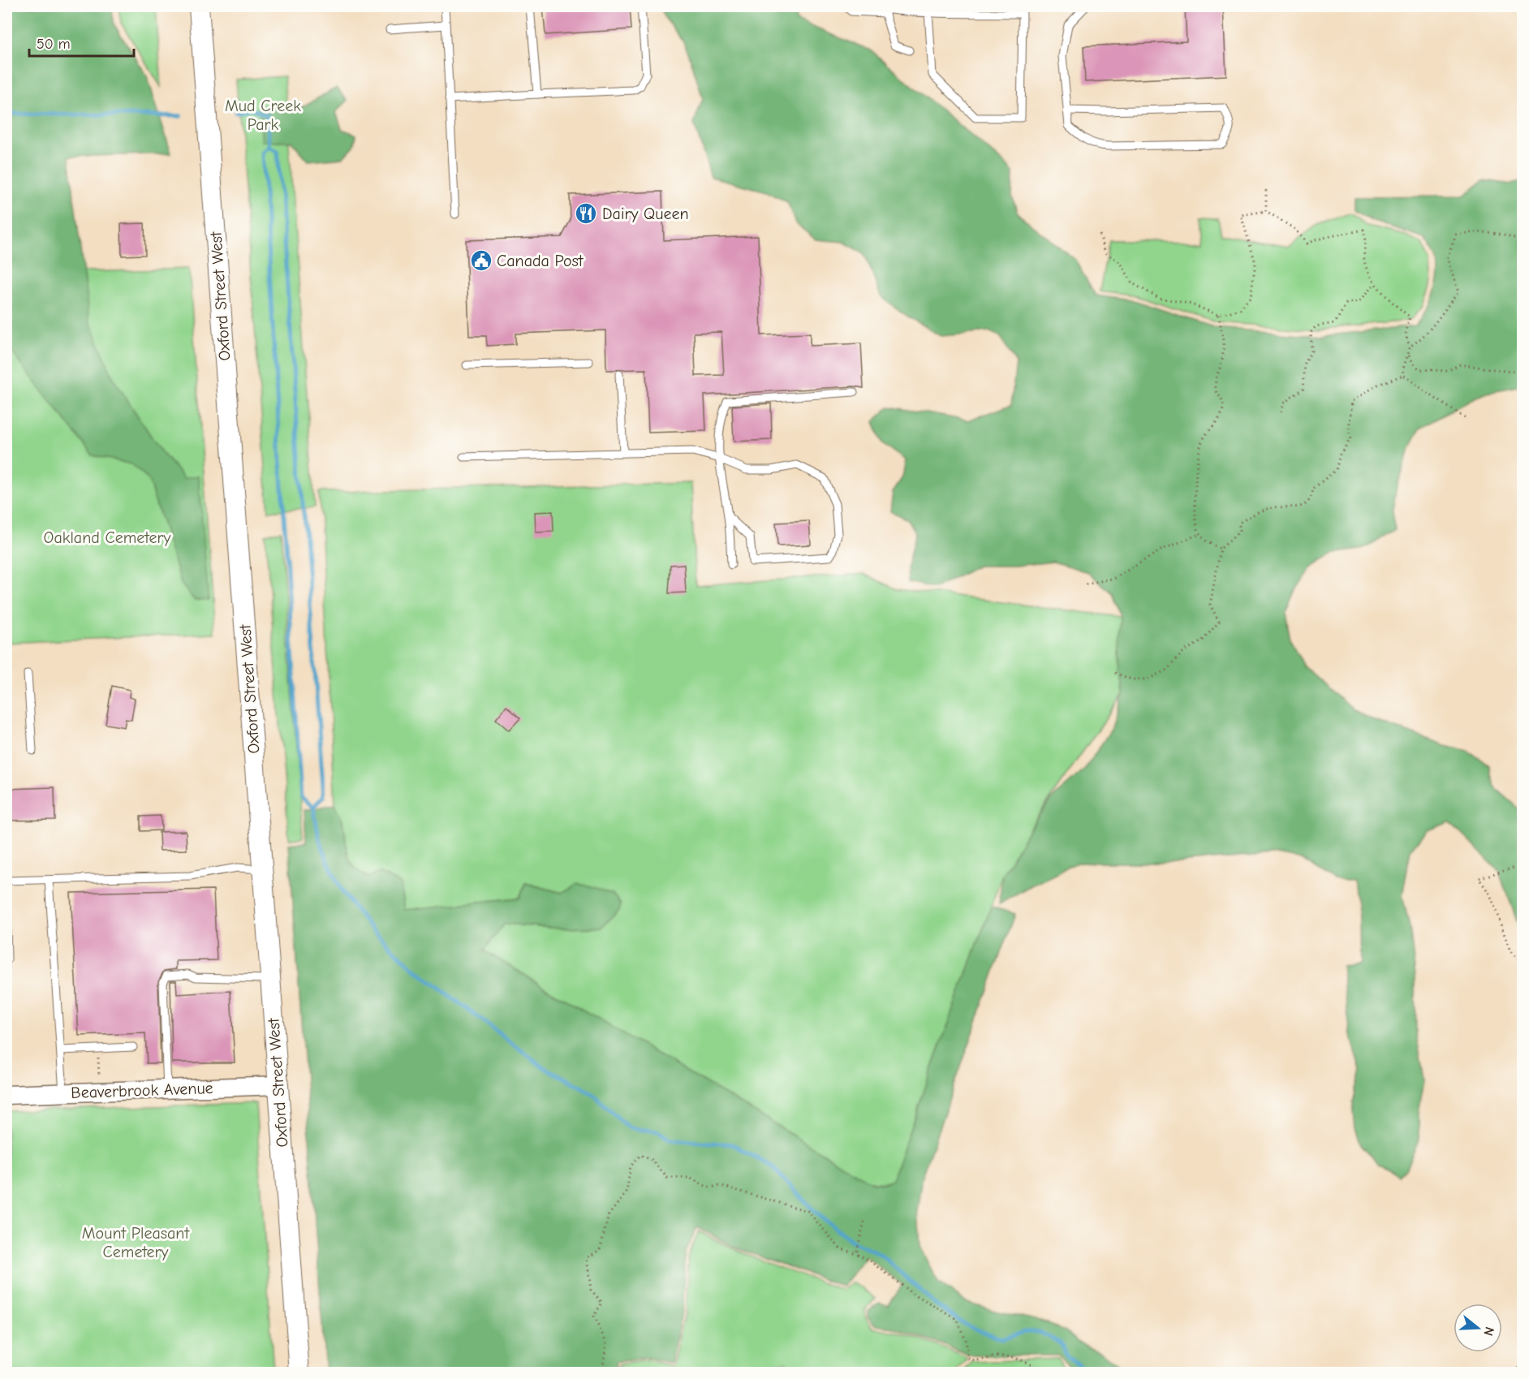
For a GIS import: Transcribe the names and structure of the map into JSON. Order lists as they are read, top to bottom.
{
  "streets": {
    "main road": ["Oxford Street West"],
    "street": ["Beaverbrook Avenue"]
  },
  "crossings": [
    ["Oxford Street West", "Beaverbrook Avenue"]
  ],
  "parks": ["Mud Creek Park", "Oakland Cemetery", "Mount Pleasant Cemetery"],
  "places": {
    "restaurant": ["Dairy Queen"],
    "public building": ["Canada Post"]
  },
  "scale_bar": "50 m",
  "north": "right"
}
